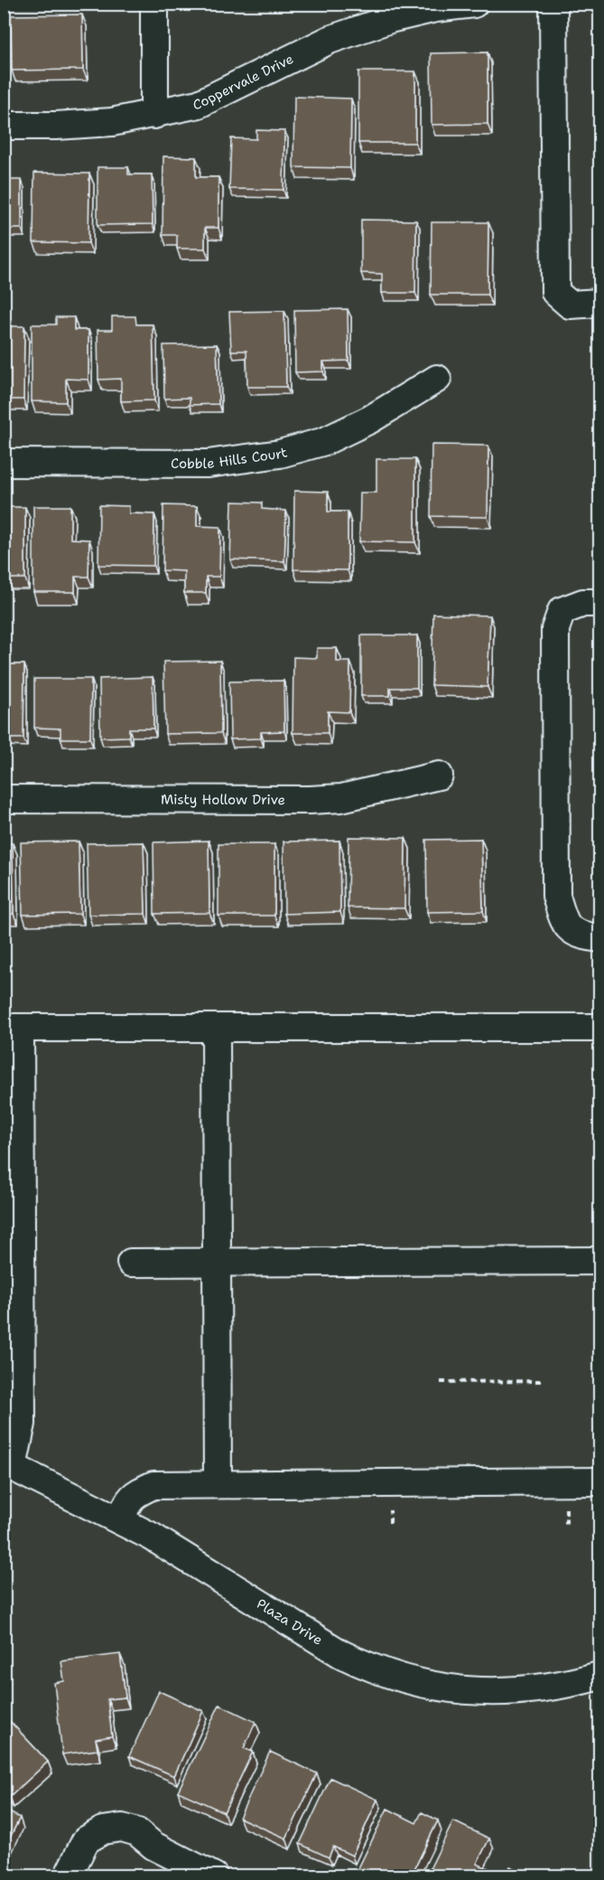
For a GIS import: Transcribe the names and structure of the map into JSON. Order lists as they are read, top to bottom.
{
  "streets": {
    "street": [
      "Coppervale Drive",
      "Cobble Hills Court",
      "Misty Hollow Drive",
      "Plaza Drive"
    ]
  }
}
